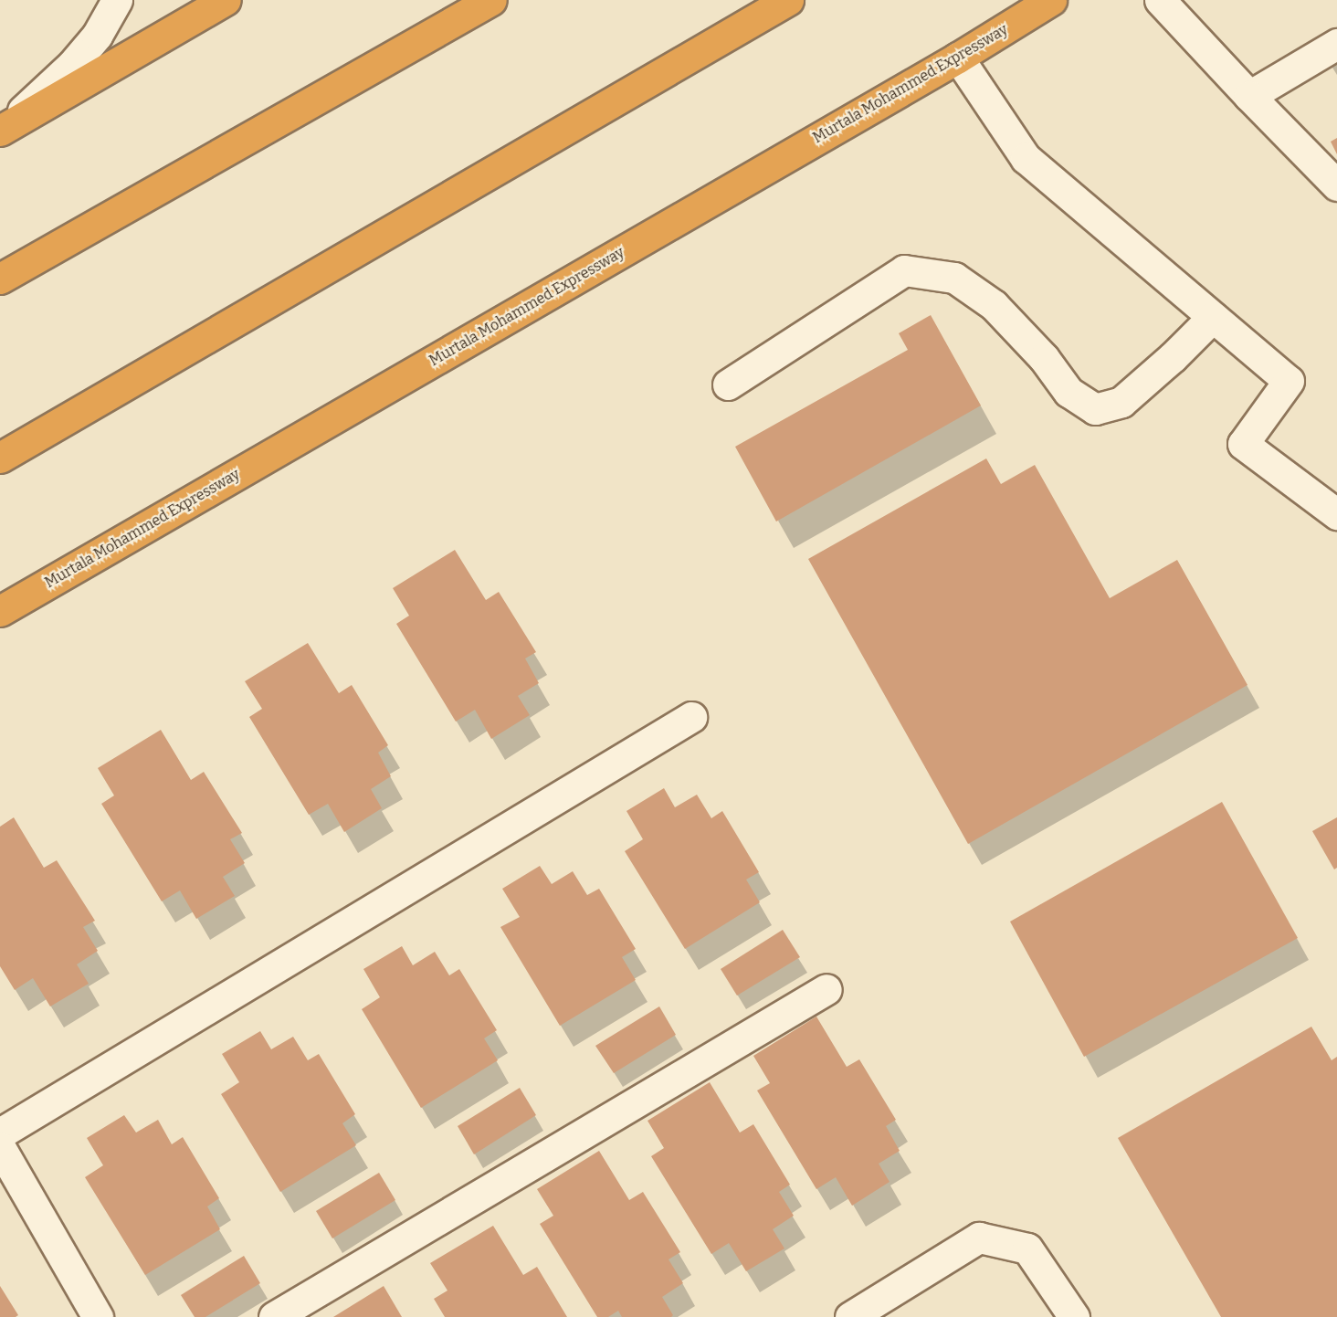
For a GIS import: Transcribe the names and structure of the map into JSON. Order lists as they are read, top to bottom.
{
  "streets": {
    "highway": ["Murtala Mohammed Expressway"]
  }
}
